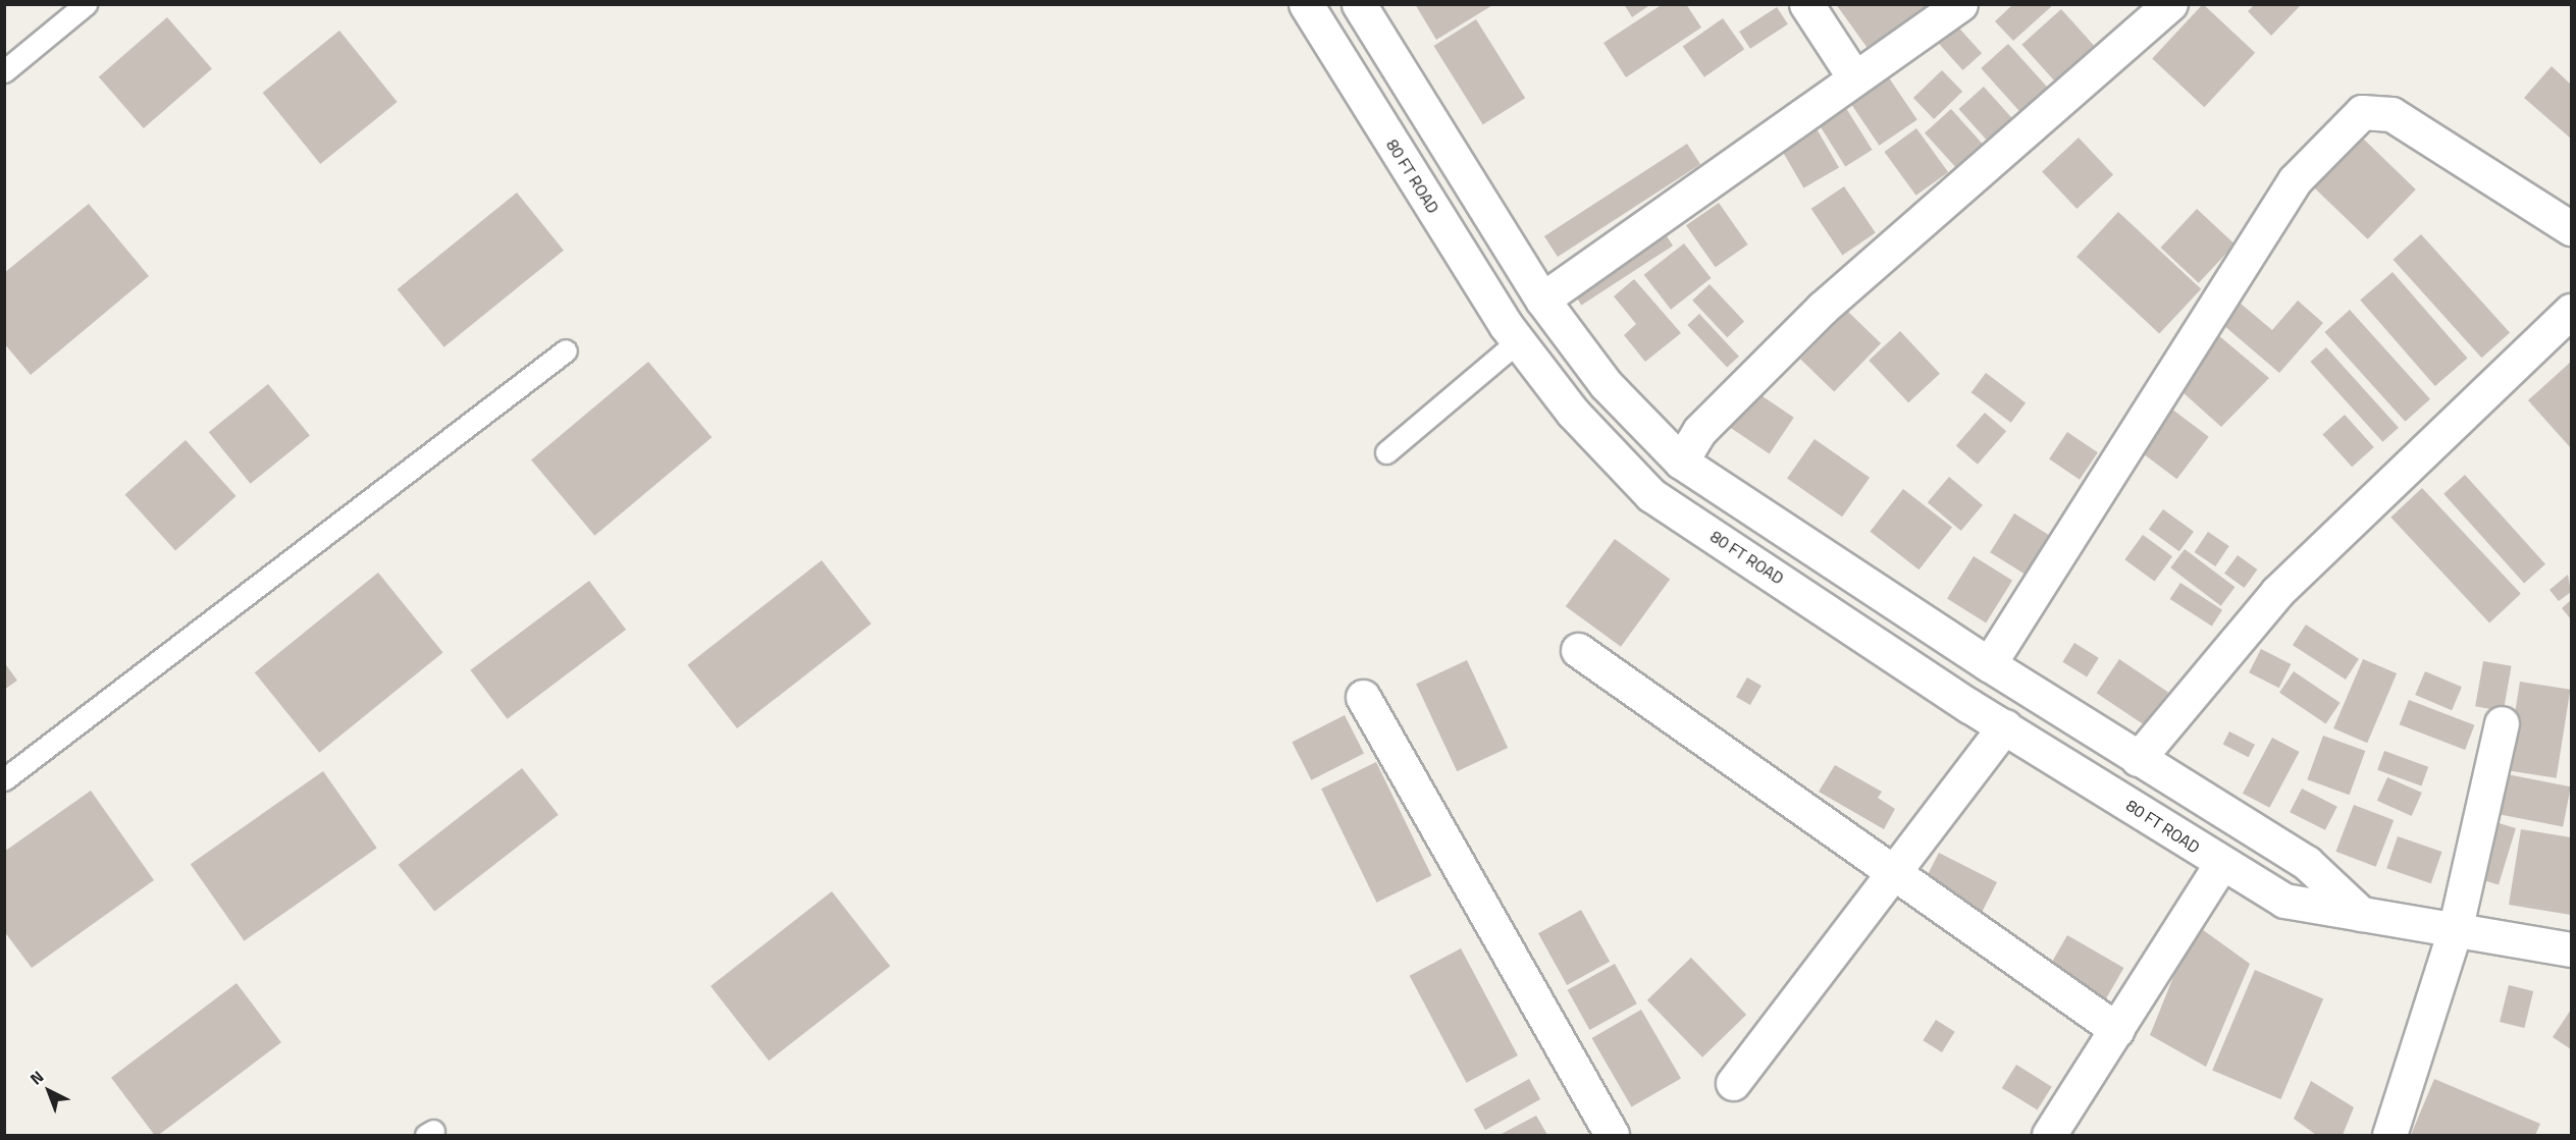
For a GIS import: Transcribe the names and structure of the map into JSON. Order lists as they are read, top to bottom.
{
  "streets": {
    "street": ["80 FT ROAD"]
  },
  "north": "top left"
}
